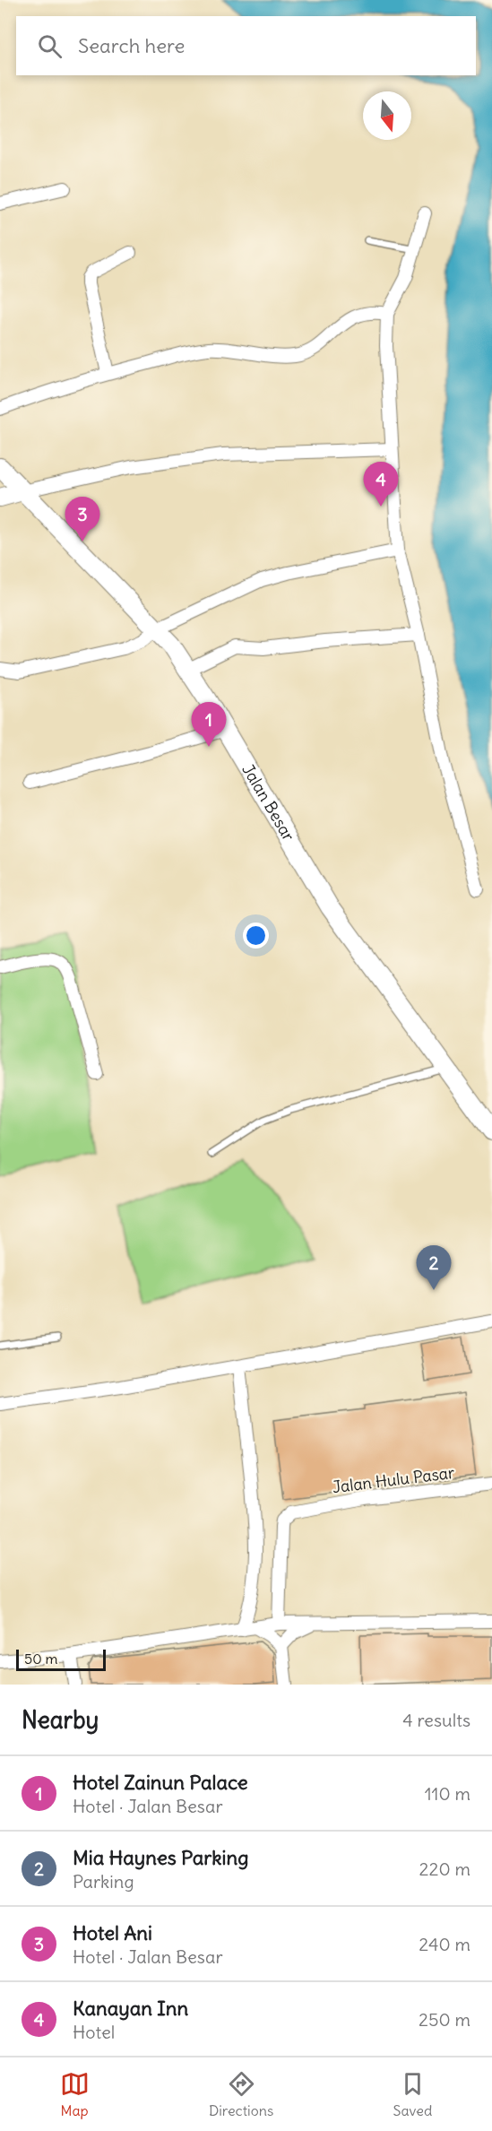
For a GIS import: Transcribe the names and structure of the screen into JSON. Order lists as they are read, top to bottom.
{
  "streets": {
    "main road": ["Jalan Besar"],
    "street": ["Jalan Hulu Pasar"]
  },
  "scale_bar": "50 m",
  "north": "bottom",
  "page": {
    "search": "Search here",
    "pins": [
      "4",
      "3",
      "1",
      "2"
    ],
    "scale": "50 m",
    "heading": ["Nearby", "4 results"],
    "list": [
      {
        "mark": "1",
        "name": "Hotel Zainun Palace",
        "note": "Hotel · Jalan Besar",
        "value": "110 m"
      },
      {
        "mark": "2",
        "name": "Mia Haynes Parking",
        "note": "Parking",
        "value": "220 m"
      },
      {
        "mark": "3",
        "name": "Hotel Ani",
        "note": "Hotel · Jalan Besar",
        "value": "240 m"
      },
      {
        "mark": "4",
        "name": "Kanayan Inn",
        "note": "Hotel",
        "value": "250 m"
      }
    ],
    "nav": ["Map", "Directions", "Saved"]
  }
}
